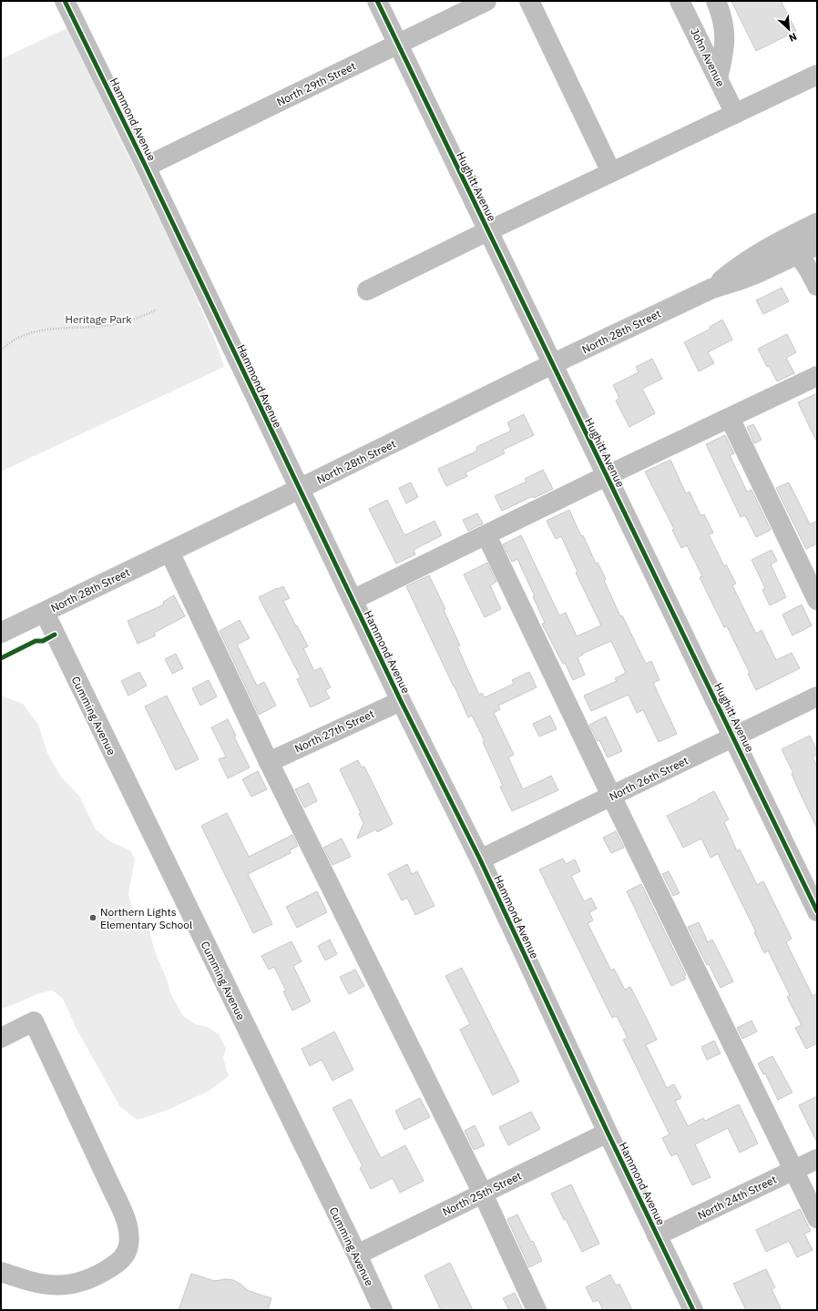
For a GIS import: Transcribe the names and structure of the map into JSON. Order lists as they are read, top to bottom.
{
  "streets": {
    "street": [
      "John Avenue",
      "North 29th Street",
      "Hammond Avenue",
      "Hughitt Avenue",
      "North 28th Street",
      "Cumming Avenue",
      "North 27th Street",
      "North 26th Street",
      "North 25th Street",
      "North 24th Street"
    ]
  },
  "crossings": [
    ["North 29th Street", "Hammond Avenue"],
    ["North 29th Street", "Hughitt Avenue"],
    ["Hammond Avenue", "North 28th Street"],
    ["Hammond Avenue", "North 27th Street"],
    ["Hammond Avenue", "North 26th Street"],
    ["Hammond Avenue", "North 25th Street"],
    ["Hammond Avenue", "North 24th Street"],
    ["Hughitt Avenue", "North 28th Street"],
    ["Hughitt Avenue", "North 26th Street"],
    ["North 28th Street", "Cumming Avenue"],
    ["Cumming Avenue", "North 25th Street"]
  ],
  "parks": ["Heritage Park"],
  "places": ["Northern Lights Elementary School"],
  "north": "bottom right"
}
